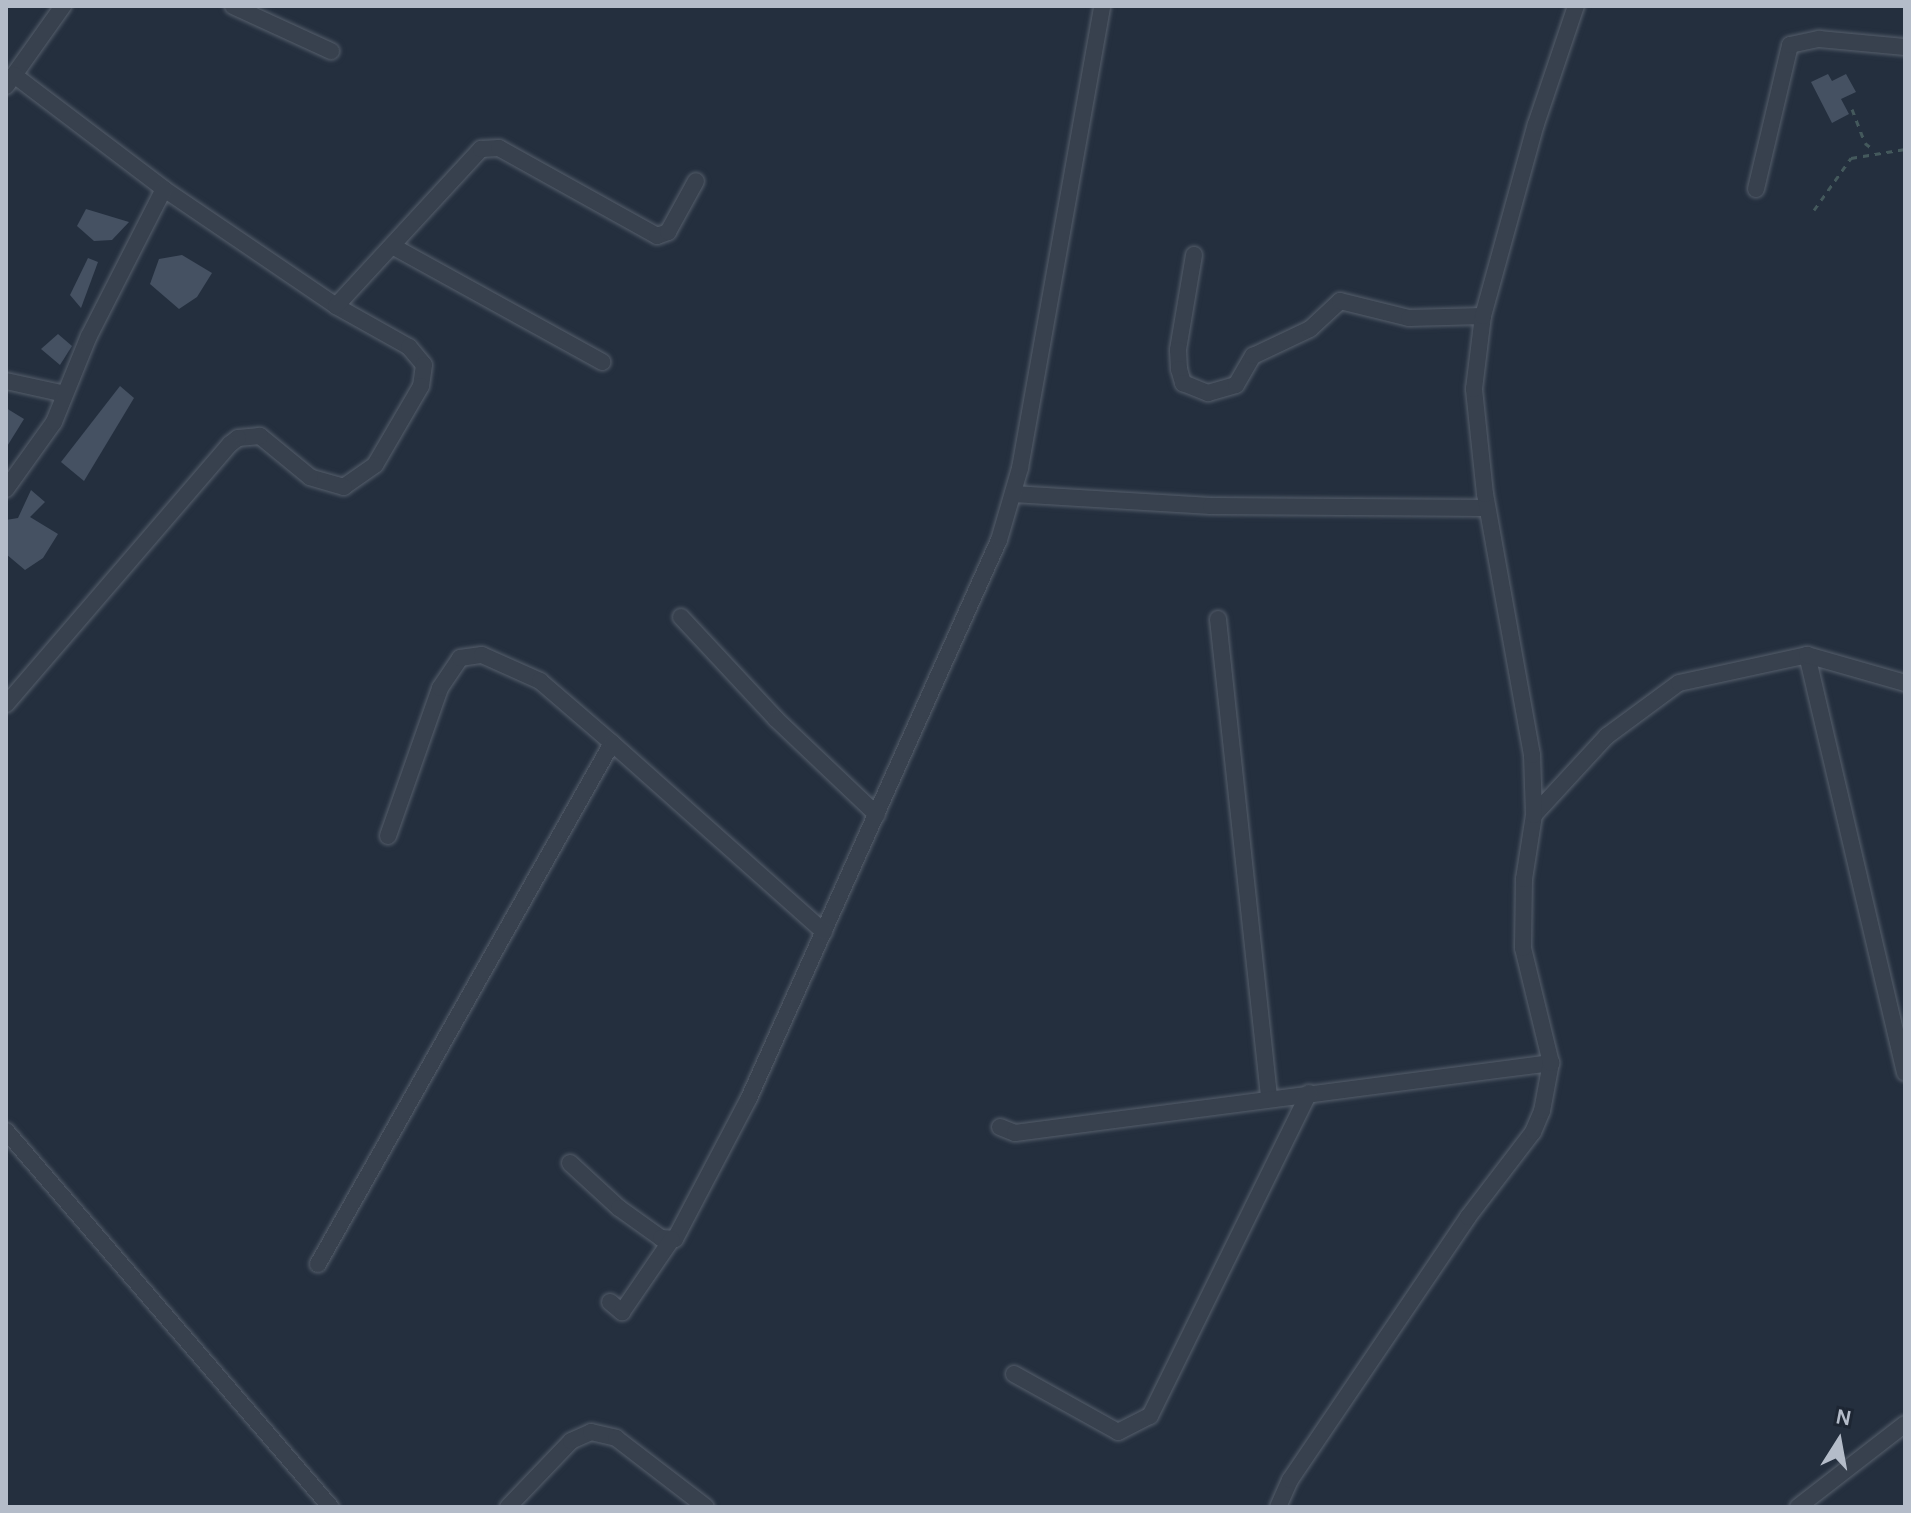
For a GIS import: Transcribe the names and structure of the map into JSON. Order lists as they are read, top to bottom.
{
  "north": "top"
}
